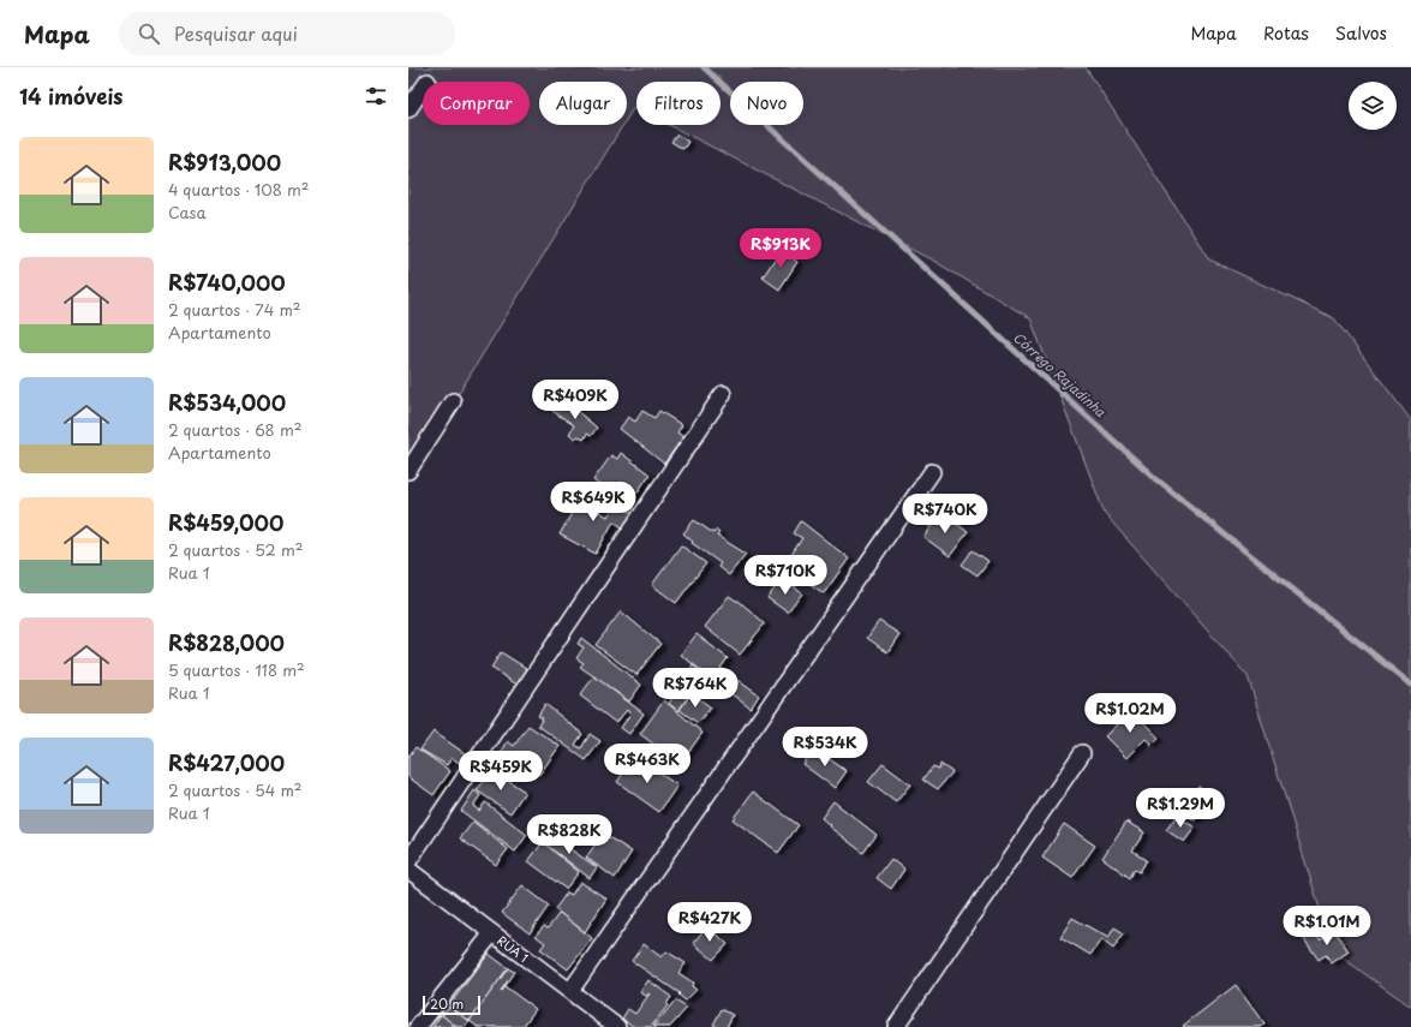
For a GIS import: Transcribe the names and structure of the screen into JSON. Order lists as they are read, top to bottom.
{
  "streets": {
    "street": ["RUA 1"]
  },
  "water": ["Córrego Rajadinha"],
  "scale_bar": "20 m",
  "page": {
    "header": "Mapa",
    "search": "Pesquisar aqui",
    "nav": ["Mapa", "Rotas", "Salvos"],
    "heading": "14 imóveis",
    "chip": [
      "Comprar",
      "Alugar",
      "Filtros",
      "Novo"
    ],
    "list": [
      {
        "name": "R$913,000",
        "note": "4 quartos · 108 m² · Casa"
      },
      {
        "name": "R$740,000",
        "note": "2 quartos · 74 m² · Apartamento"
      },
      {
        "name": "R$534,000",
        "note": "2 quartos · 68 m² · Apartamento"
      },
      {
        "name": "R$459,000",
        "note": "2 quartos · 52 m² · Rua 1"
      },
      {
        "name": "R$828,000",
        "note": "5 quartos · 118 m² · Rua 1"
      },
      {
        "name": "R$427,000",
        "note": "2 quartos · 54 m² · Rua 1"
      }
    ],
    "price": [
      "R$913K",
      "R$409K",
      "R$649K",
      "R$740K",
      "R$710K",
      "R$764K",
      "R$1.02M",
      "R$534K",
      "R$463K",
      "R$459K",
      "R$1.29M",
      "R$828K",
      "R$427K",
      "R$1.01M"
    ],
    "scale": "20 m"
  }
}
